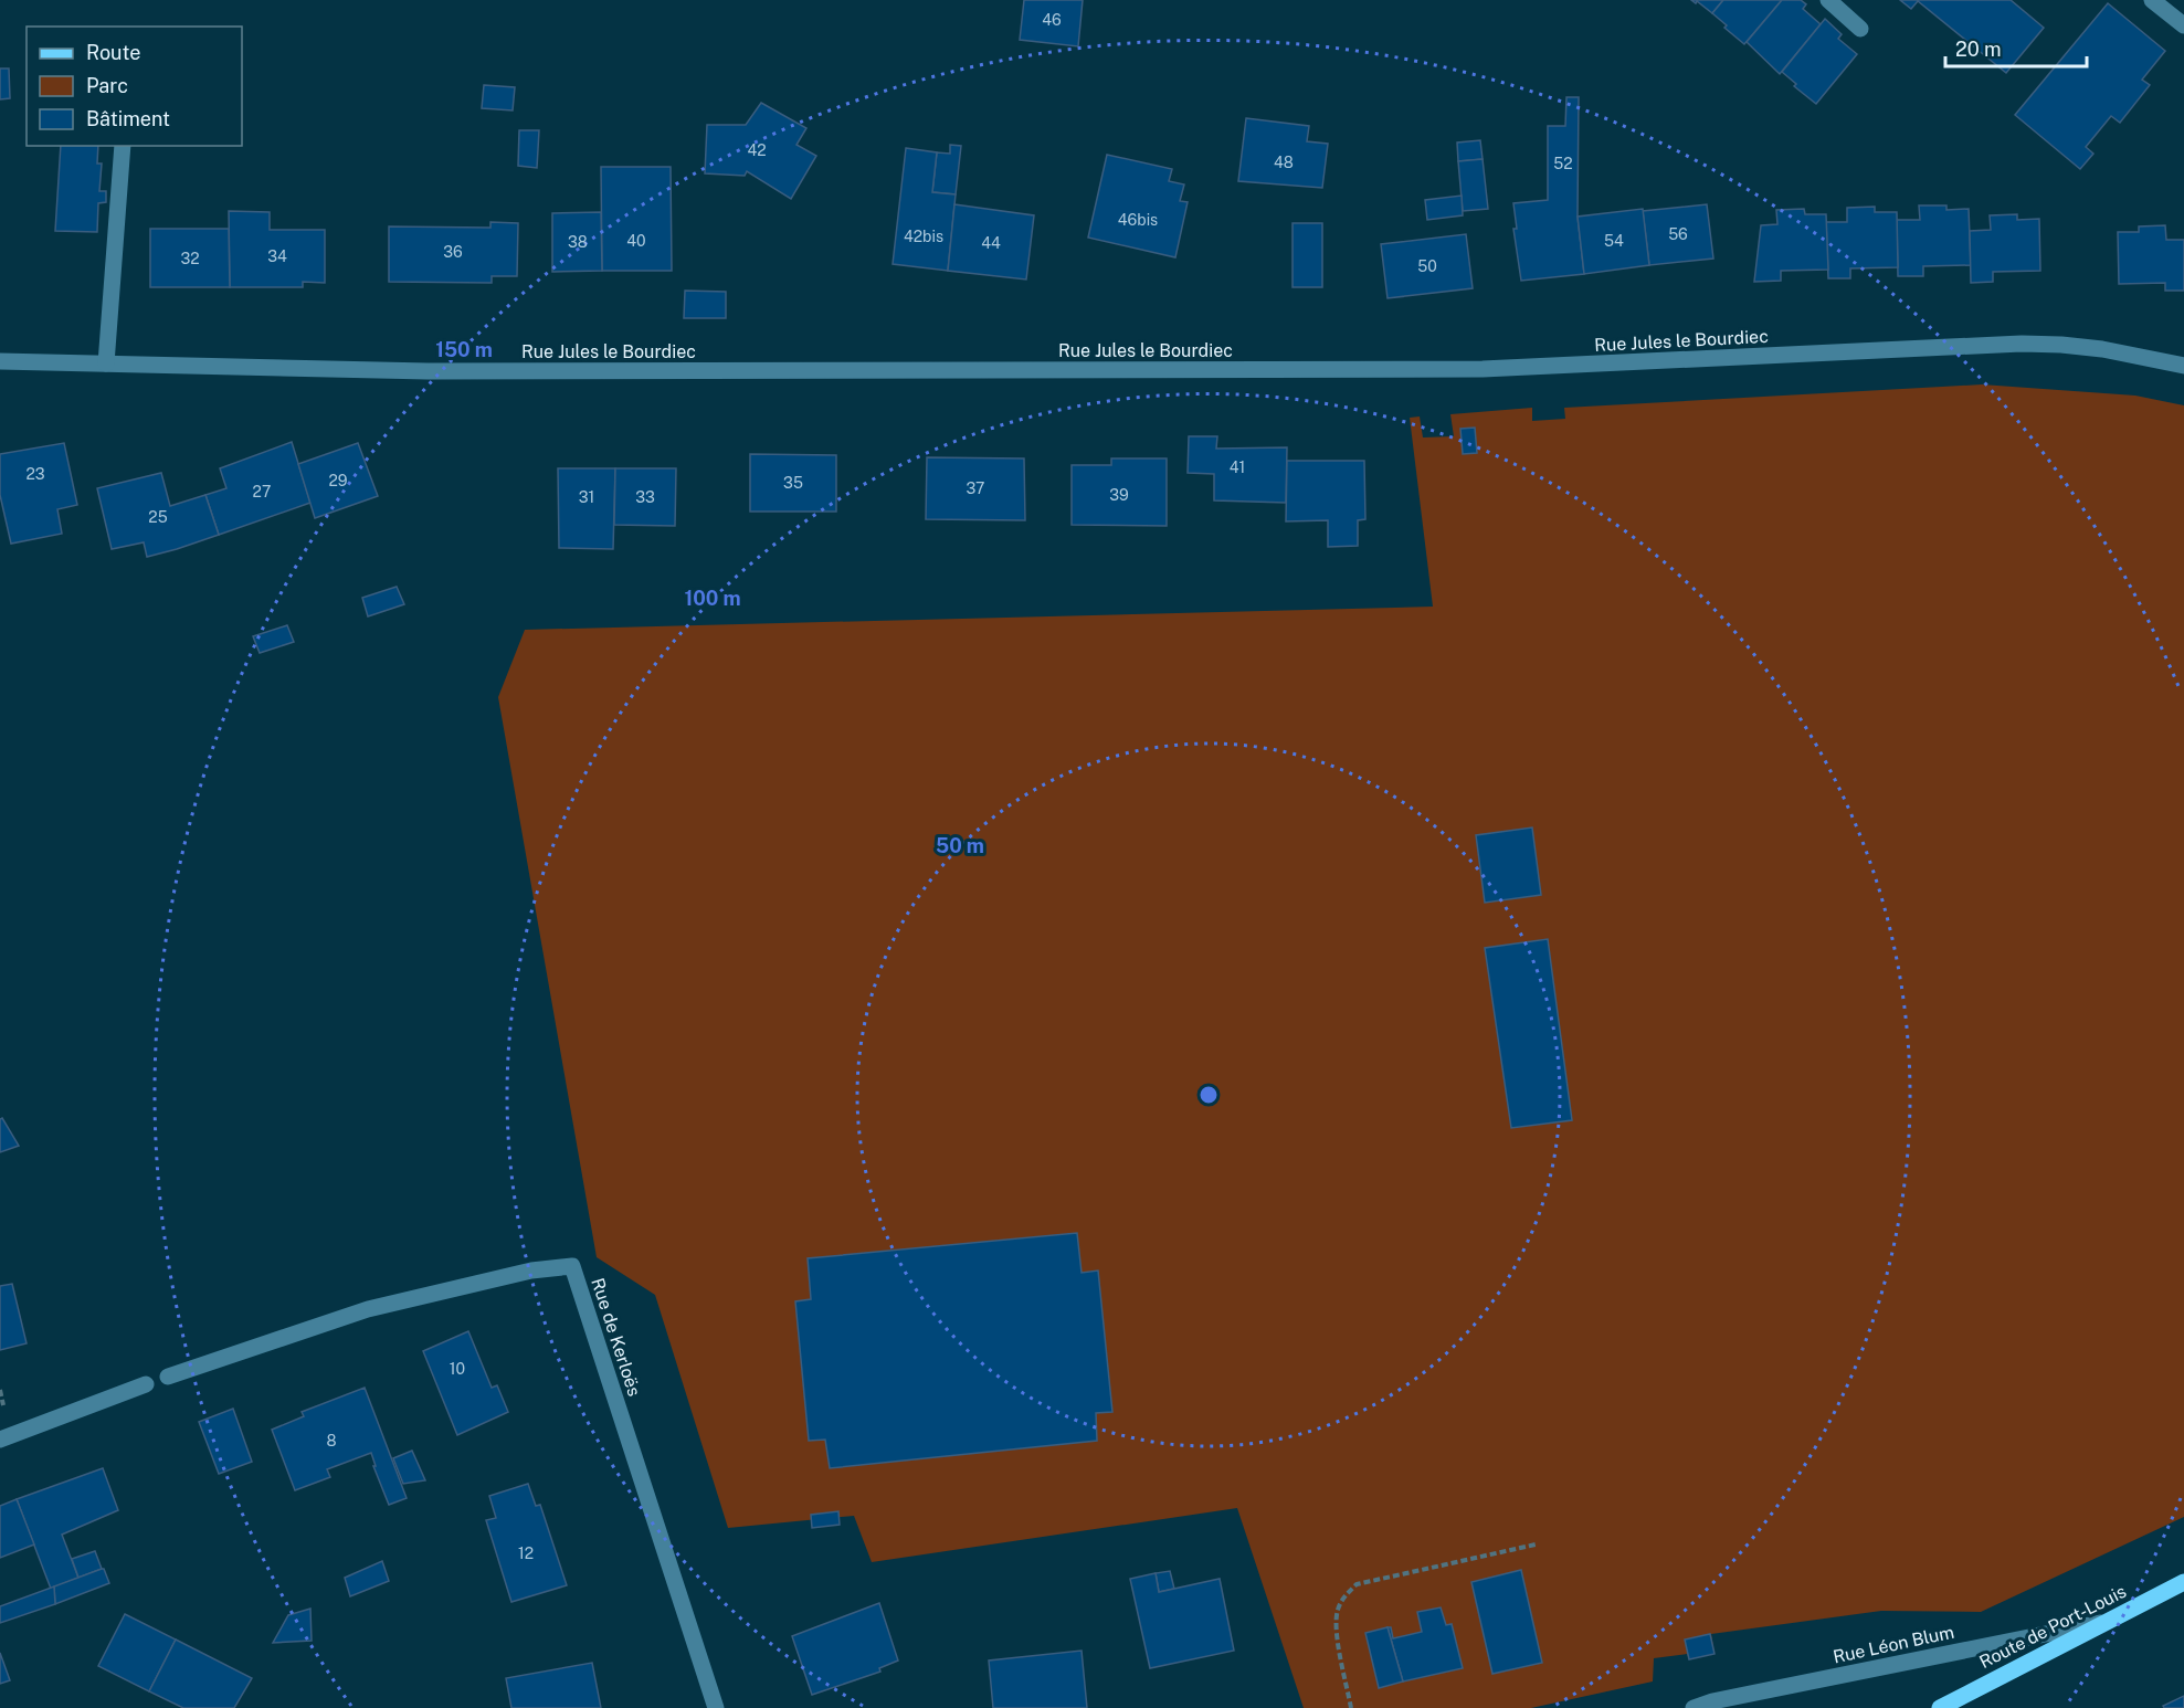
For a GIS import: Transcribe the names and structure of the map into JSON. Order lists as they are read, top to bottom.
{
  "streets": {
    "main road": ["Route de Port-Louis"],
    "street": ["Rue Jules le Bourdiec", "Rue de Kerloës", "Rue Léon Blum"]
  },
  "crossings": [
    ["Route de Port-Louis", "Rue Léon Blum"]
  ],
  "house_numbers": [
    "46",
    "42",
    "48",
    "52",
    "46bis",
    "56",
    "42bis",
    "40",
    "54",
    "38",
    "44",
    "36",
    "34",
    "32",
    "50",
    "41",
    "23",
    "29",
    "35",
    "37",
    "27",
    "39",
    "31",
    "33",
    "25",
    "10",
    "8",
    "12"
  ],
  "legend": ["Route", "Parc", "Bâtiment"],
  "scale_bar": "20 m",
  "rings": ["150 m", "100 m", "50 m"]
}
